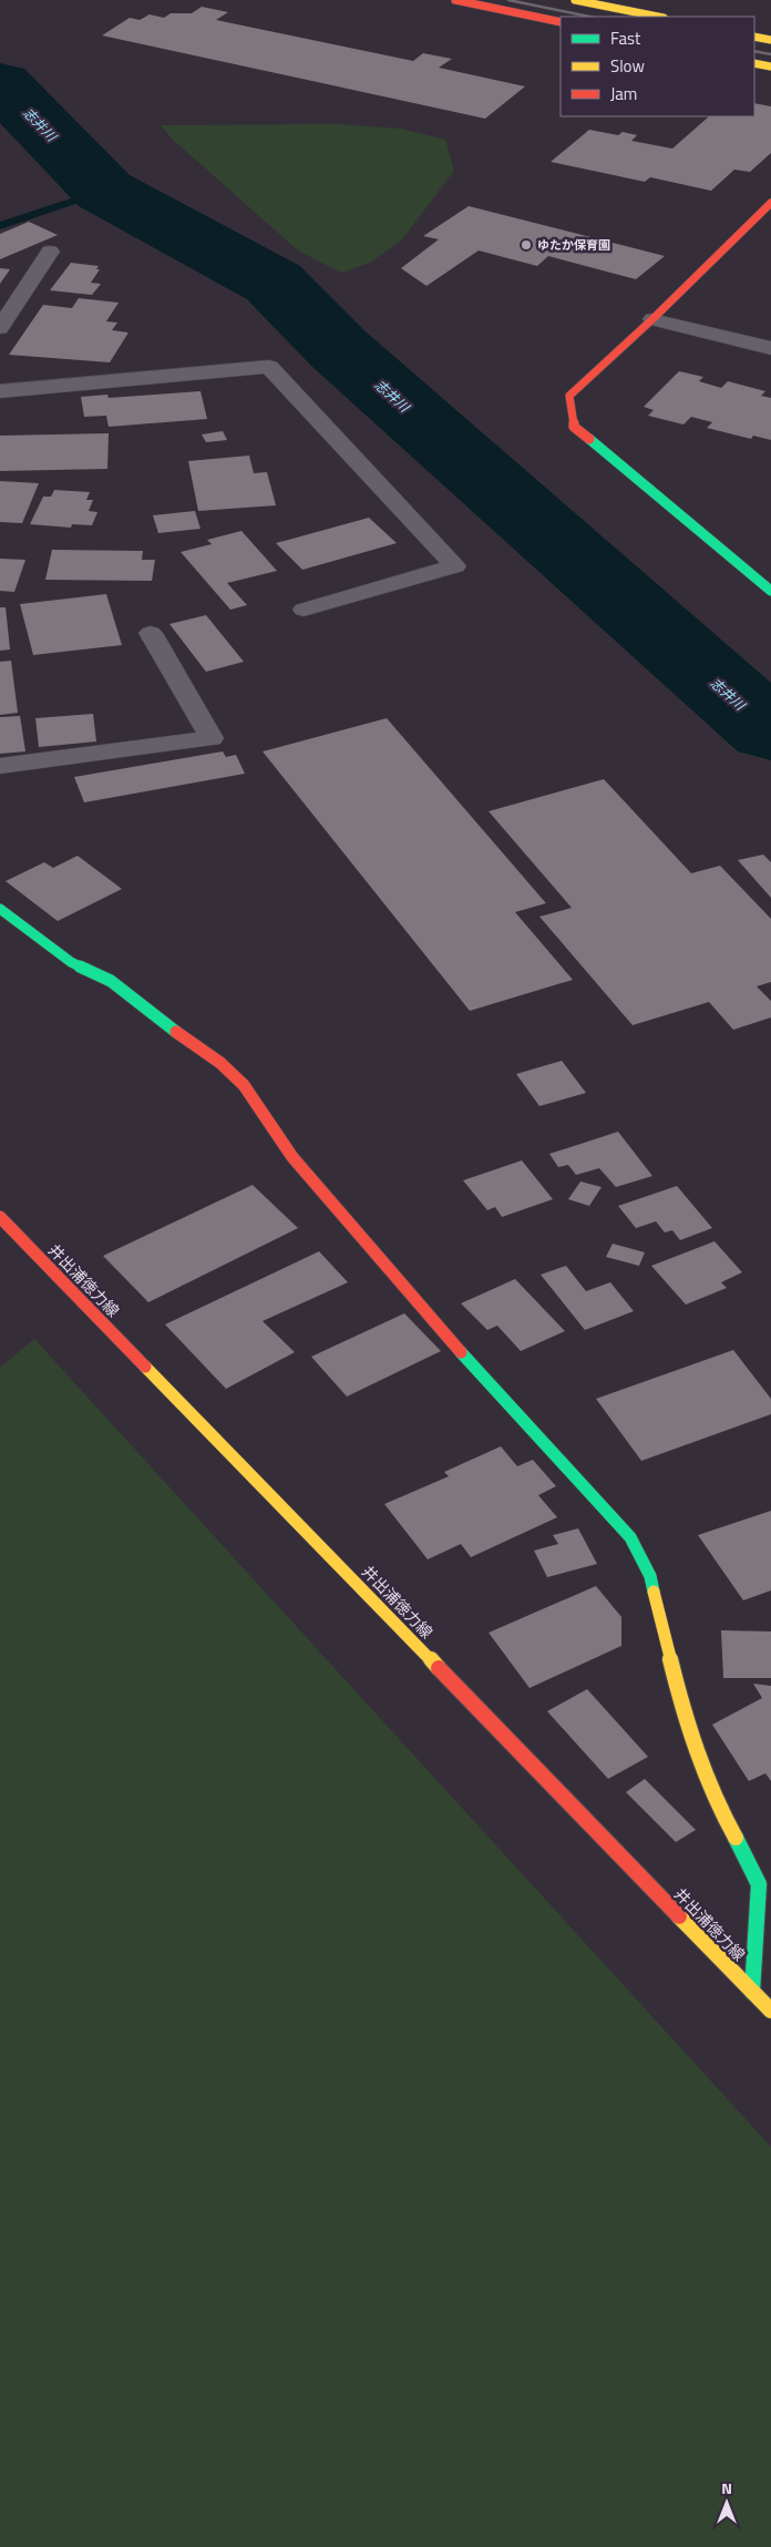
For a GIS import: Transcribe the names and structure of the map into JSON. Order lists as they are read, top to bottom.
{
  "streets": {
    "street": ["井出浦徳力線"]
  },
  "water": ["志井川"],
  "places": ["ゆたか保育園"],
  "legend": ["Fast", "Slow", "Jam"],
  "north": "top"
}
